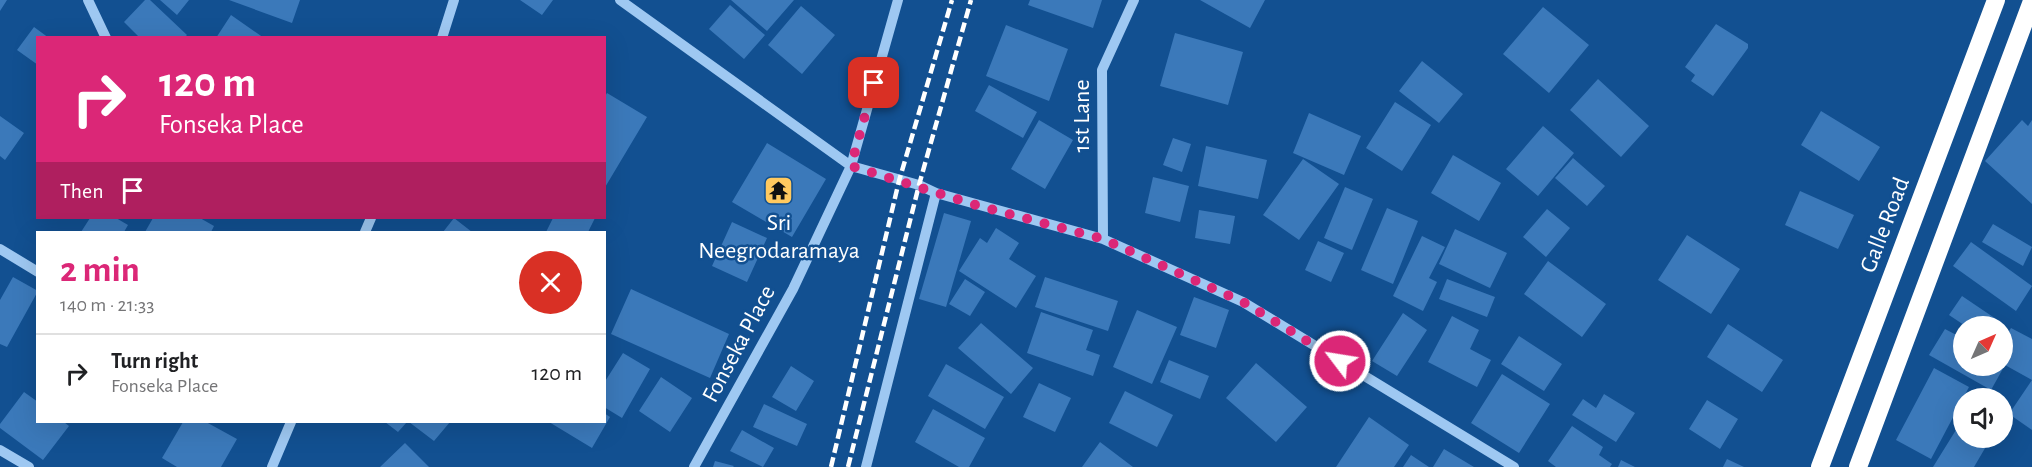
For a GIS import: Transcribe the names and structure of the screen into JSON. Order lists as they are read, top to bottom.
{
  "streets": {
    "highway": ["Galle Road"],
    "street": ["1st Lane", "Fonseka Place"]
  },
  "places": {
    "temple": ["Sri Neegrodaramaya"]
  },
  "north": "top right",
  "page": {
    "turn": ["120 m", "Fonseka Place"],
    "then": "Then",
    "heading": ["2 min", "140 m · 21:33"],
    "list": [
      {
        "name": "Turn right",
        "note": "Fonseka Place",
        "value": "120 m"
      }
    ]
  }
}
